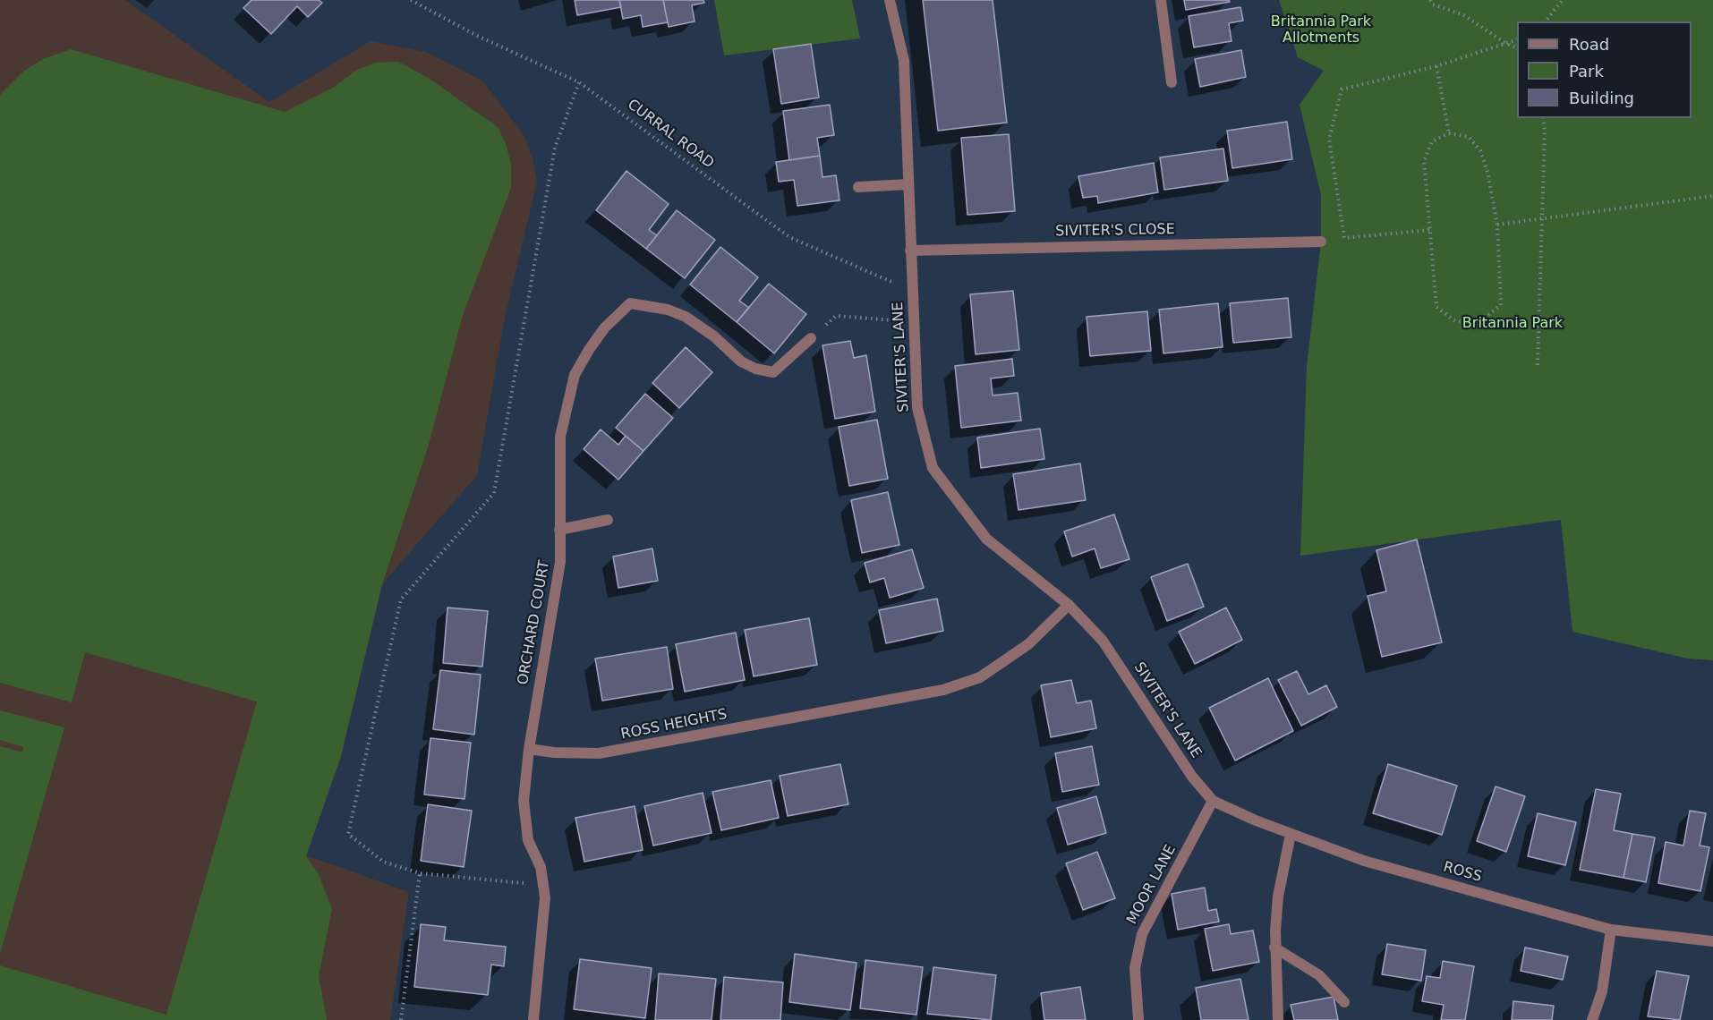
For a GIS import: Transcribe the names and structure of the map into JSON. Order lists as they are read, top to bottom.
{
  "streets": {
    "street": [
      "SIVITER'S CLOSE",
      "SIVITER'S LANE",
      "ORCHARD COURT",
      "ROSS HEIGHTS",
      "ROSS",
      "MOOR LANE"
    ],
    "path": ["CURRAL ROAD"]
  },
  "crossings": [
    ["CURRAL ROAD", "SIVITER'S LANE"],
    ["SIVITER'S CLOSE", "SIVITER'S LANE"],
    ["SIVITER'S LANE", "ROSS HEIGHTS"],
    ["SIVITER'S LANE", "ROSS"],
    ["SIVITER'S LANE", "MOOR LANE"],
    ["ORCHARD COURT", "ROSS HEIGHTS"],
    ["ROSS", "MOOR LANE"]
  ],
  "parks": ["Britannia Park Allotments", "Britannia Park"],
  "legend": ["Road", "Park", "Building"]
}
